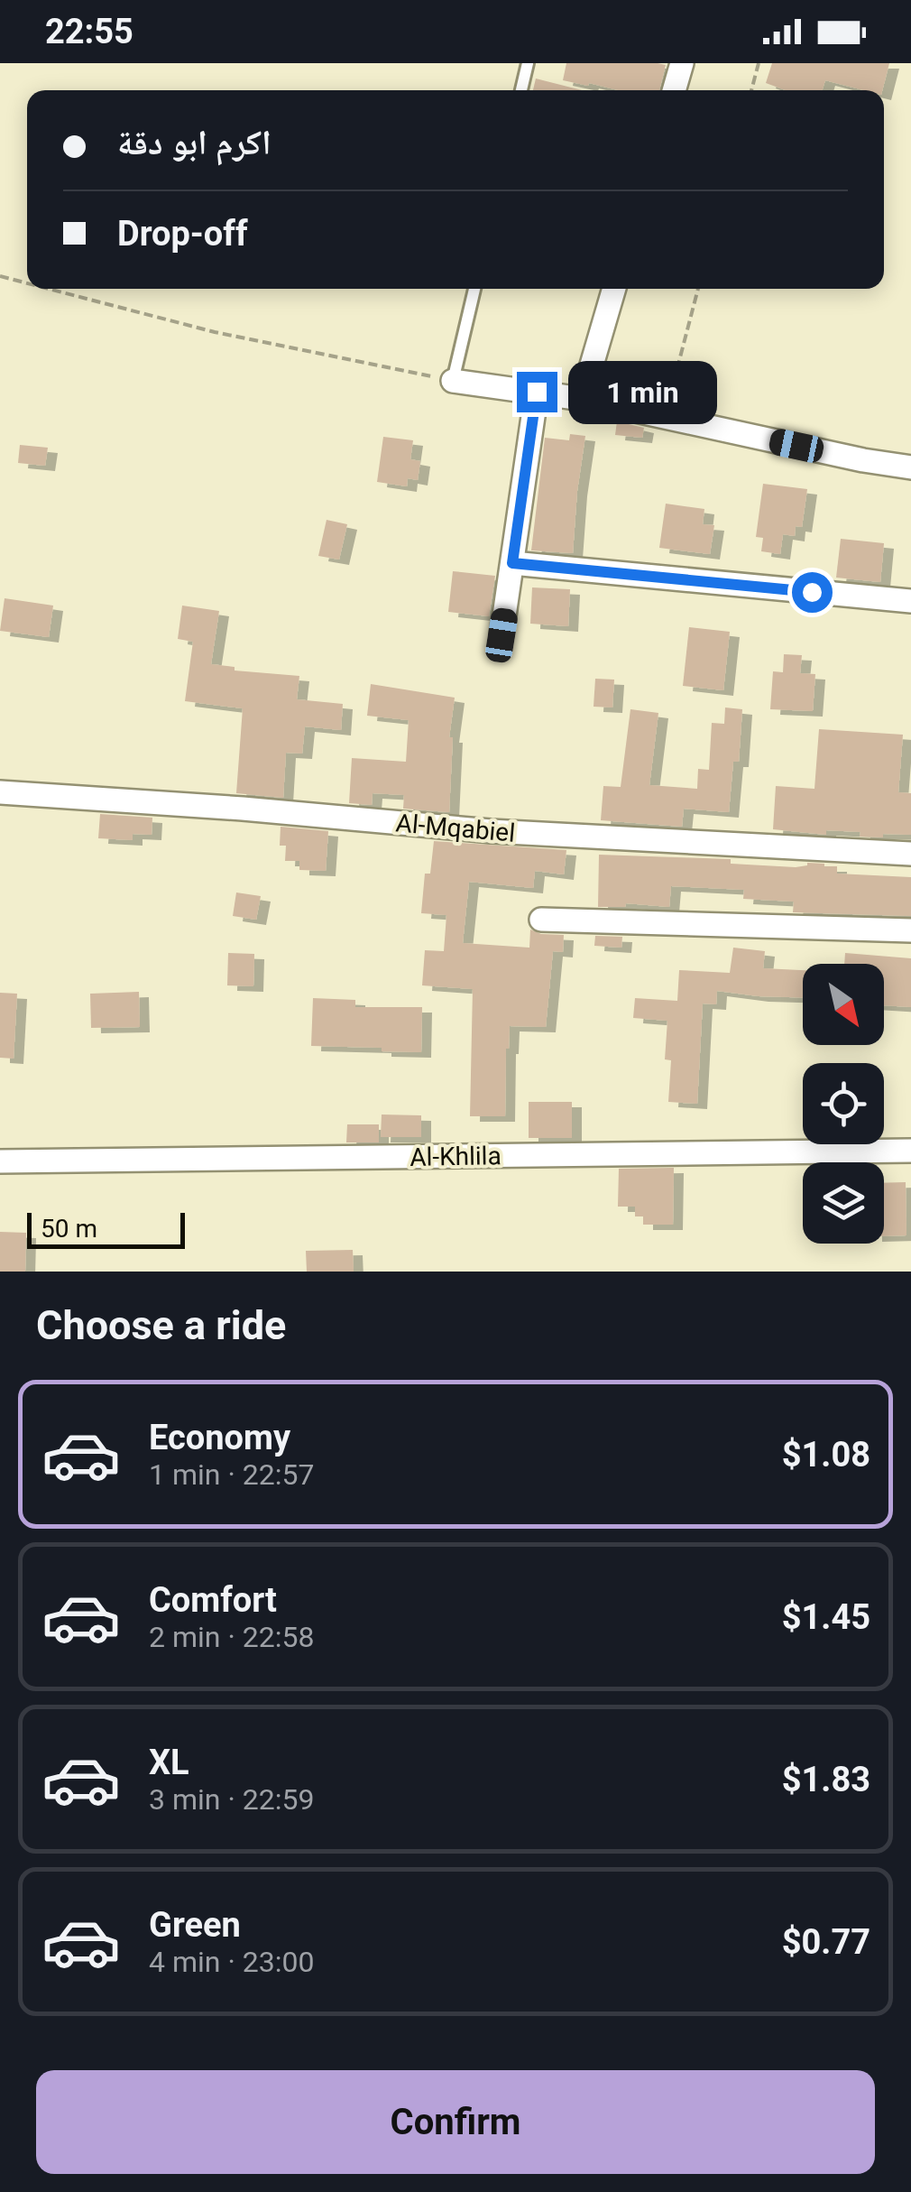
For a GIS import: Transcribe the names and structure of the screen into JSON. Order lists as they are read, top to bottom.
{
  "streets": {
    "street": ["Al-Mqabiel", "Al-Khlila"]
  },
  "scale_bar": "50 m",
  "north": "bottom right",
  "page": {
    "status": "22:55",
    "banner": ["اكرم ابو دقة", "Drop-off"],
    "bubble": "1 min",
    "scale": "50 m",
    "heading": "Choose a ride",
    "list": [
      {
        "name": "Economy",
        "note": "1 min · 22:57",
        "value": "$1.08"
      },
      {
        "name": "Comfort",
        "note": "2 min · 22:58",
        "value": "$1.45"
      },
      {
        "name": "XL",
        "note": "3 min · 22:59",
        "value": "$1.83"
      },
      {
        "name": "Green",
        "note": "4 min · 23:00",
        "value": "$0.77"
      }
    ],
    "buttons": "Confirm"
  }
}
